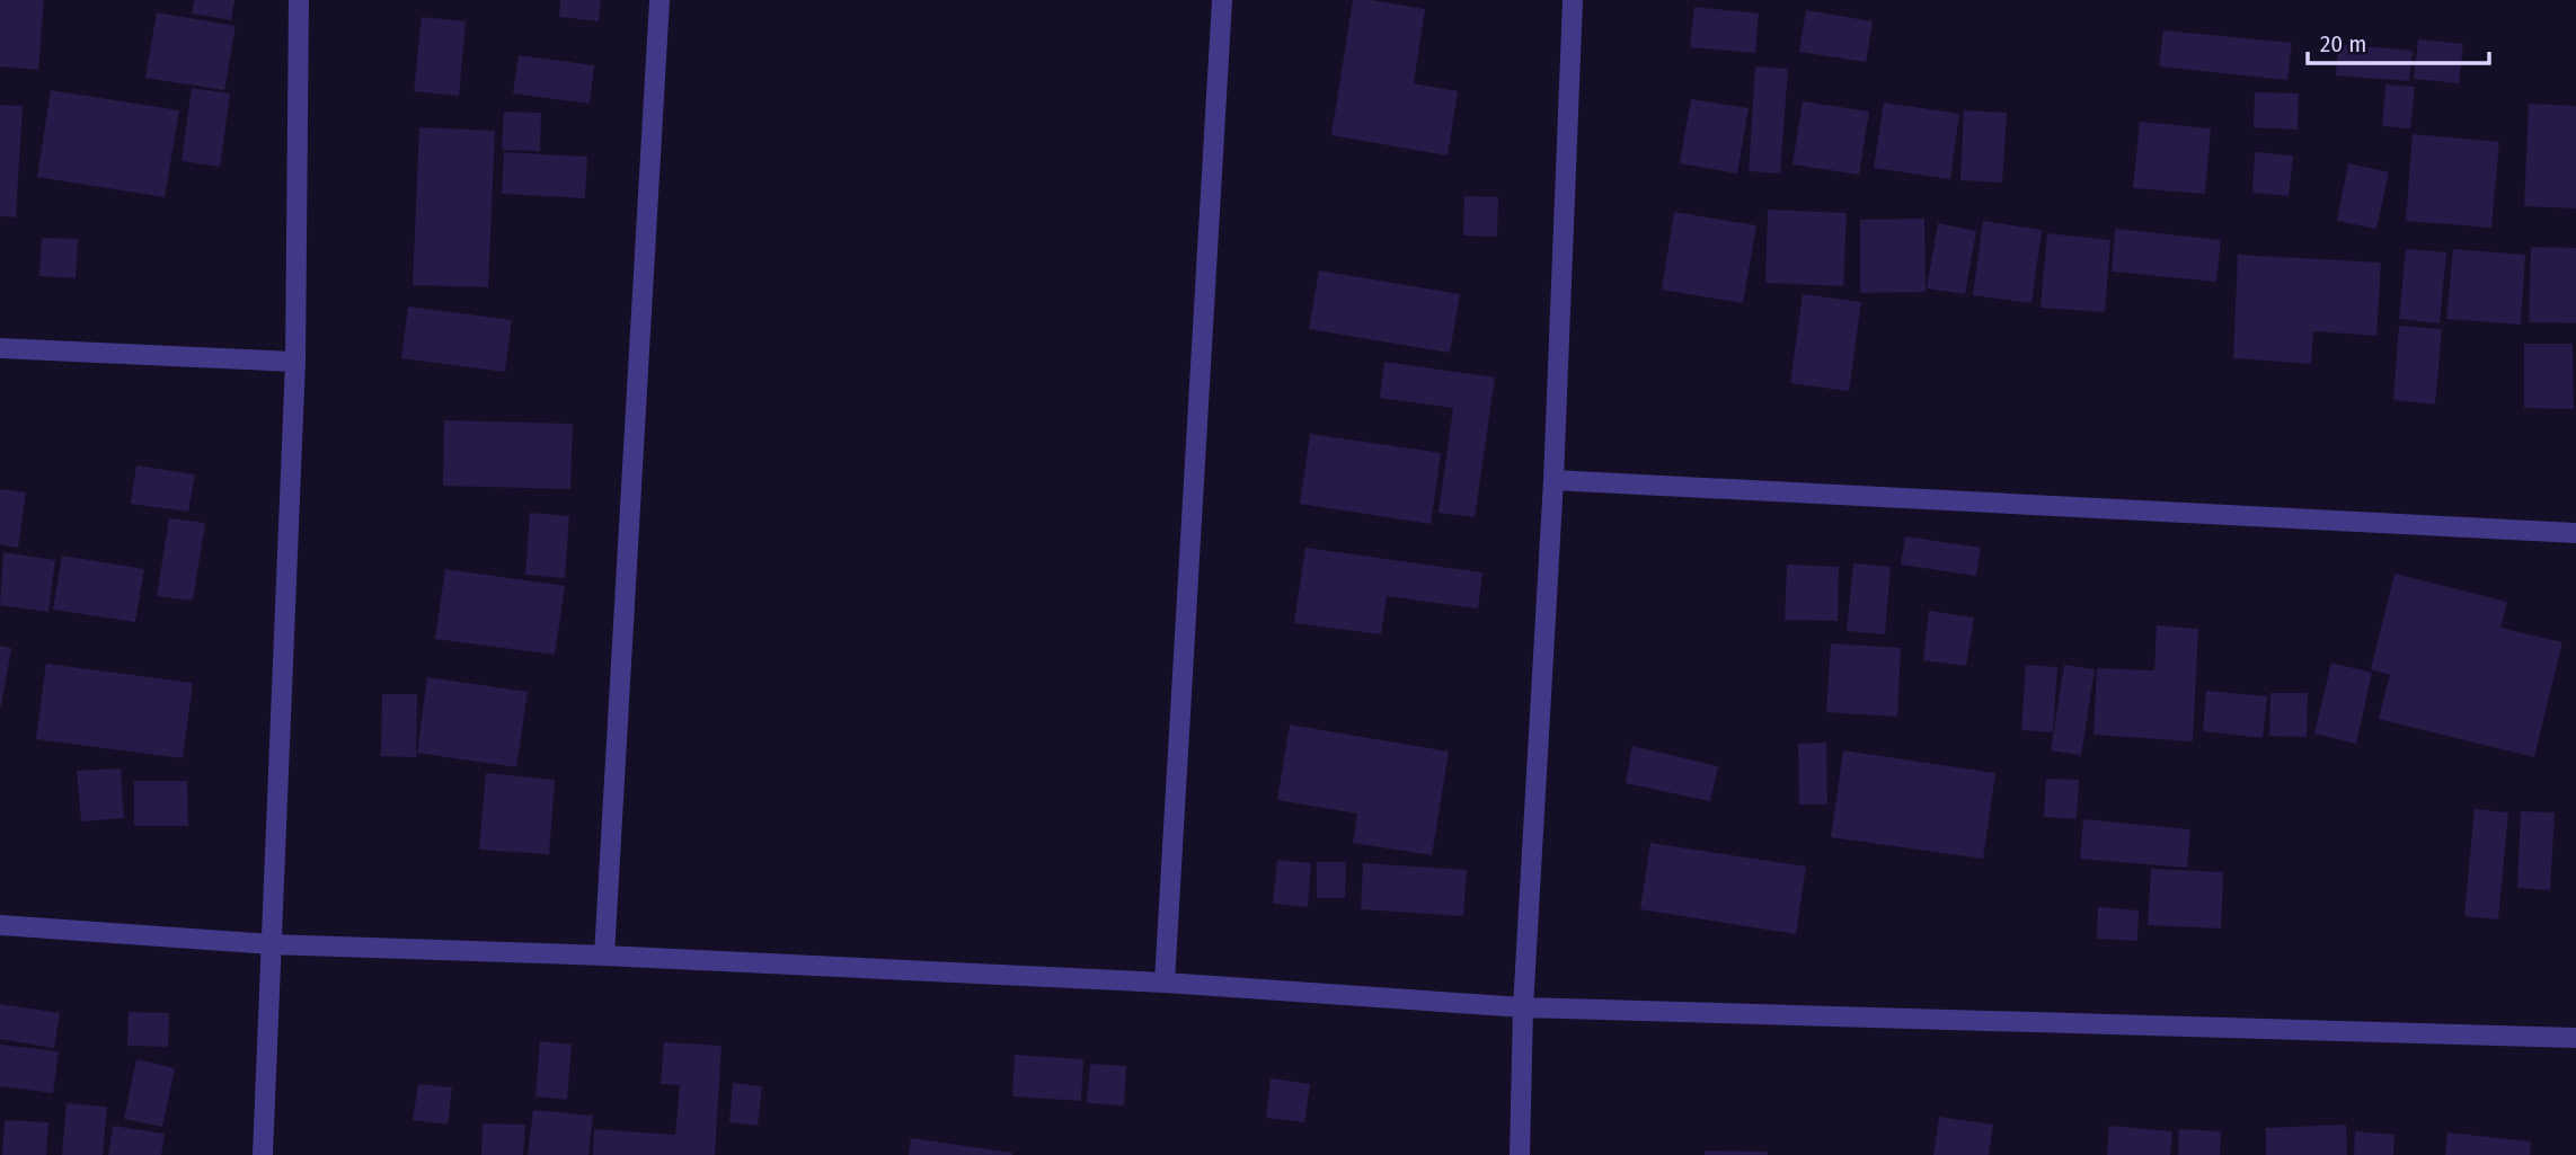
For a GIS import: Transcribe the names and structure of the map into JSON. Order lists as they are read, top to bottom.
{
  "scale_bar": "20 m"
}
